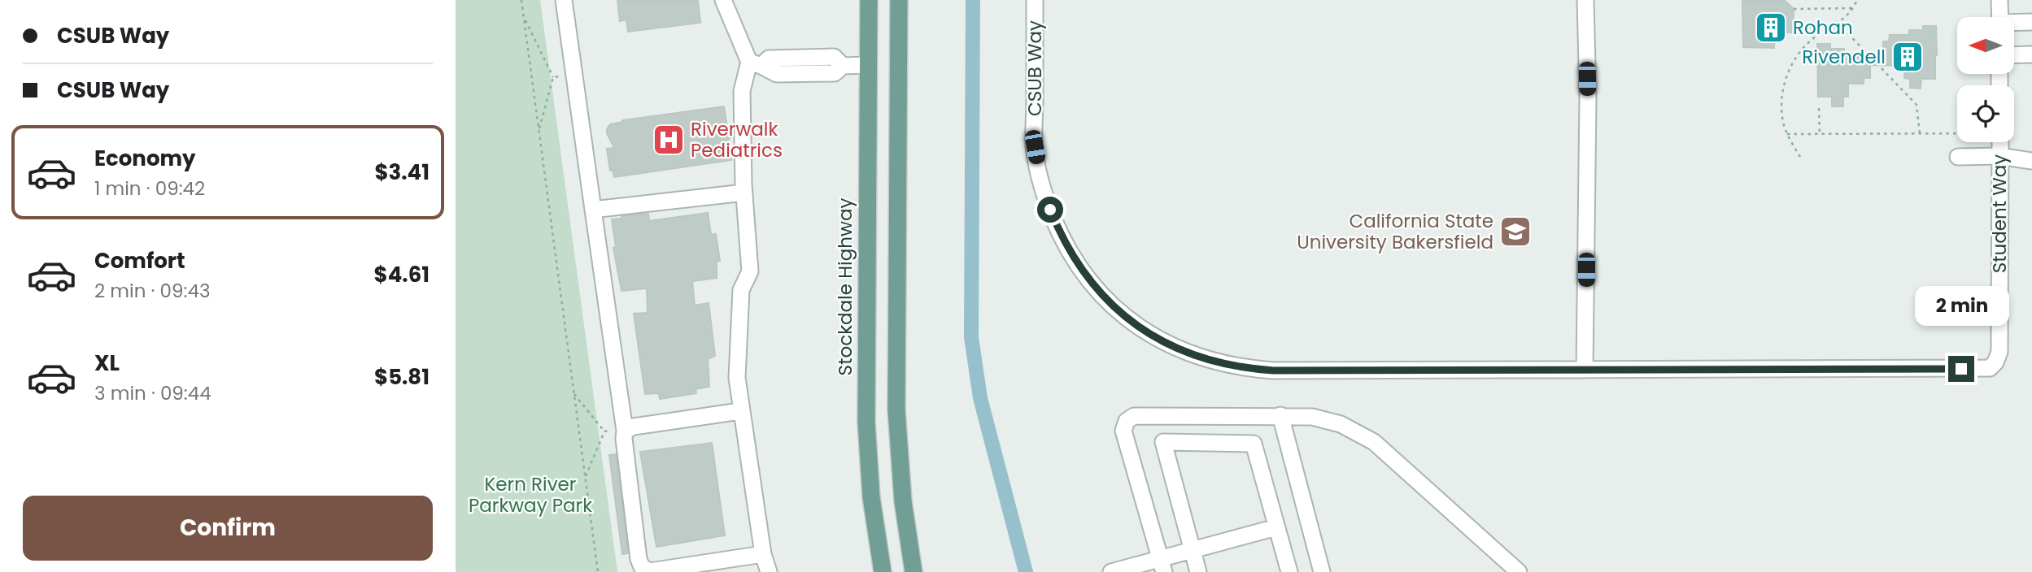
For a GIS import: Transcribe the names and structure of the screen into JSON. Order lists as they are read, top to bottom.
{
  "streets": {
    "main road": ["Stockdale Highway"],
    "street": ["CSUB Way", "Student Way"]
  },
  "crossings": [
    ["CSUB Way", "Student Way"]
  ],
  "parks": ["Kern River Parkway Park"],
  "places": {
    "building": ["Rohan", "Rivendell"],
    "hospital": ["Riverwalk Pediatrics"],
    "school or university": ["California State University Bakersfield"]
  },
  "north": "left",
  "page": {
    "banner": ["CSUB Way", "CSUB Way"],
    "list": [
      {
        "name": "Economy",
        "note": "1 min · 09:42",
        "value": "$3.41"
      },
      {
        "name": "Comfort",
        "note": "2 min · 09:43",
        "value": "$4.61"
      },
      {
        "name": "XL",
        "note": "3 min · 09:44",
        "value": "$5.81"
      }
    ],
    "bubble": "2 min",
    "buttons": "Confirm"
  }
}
